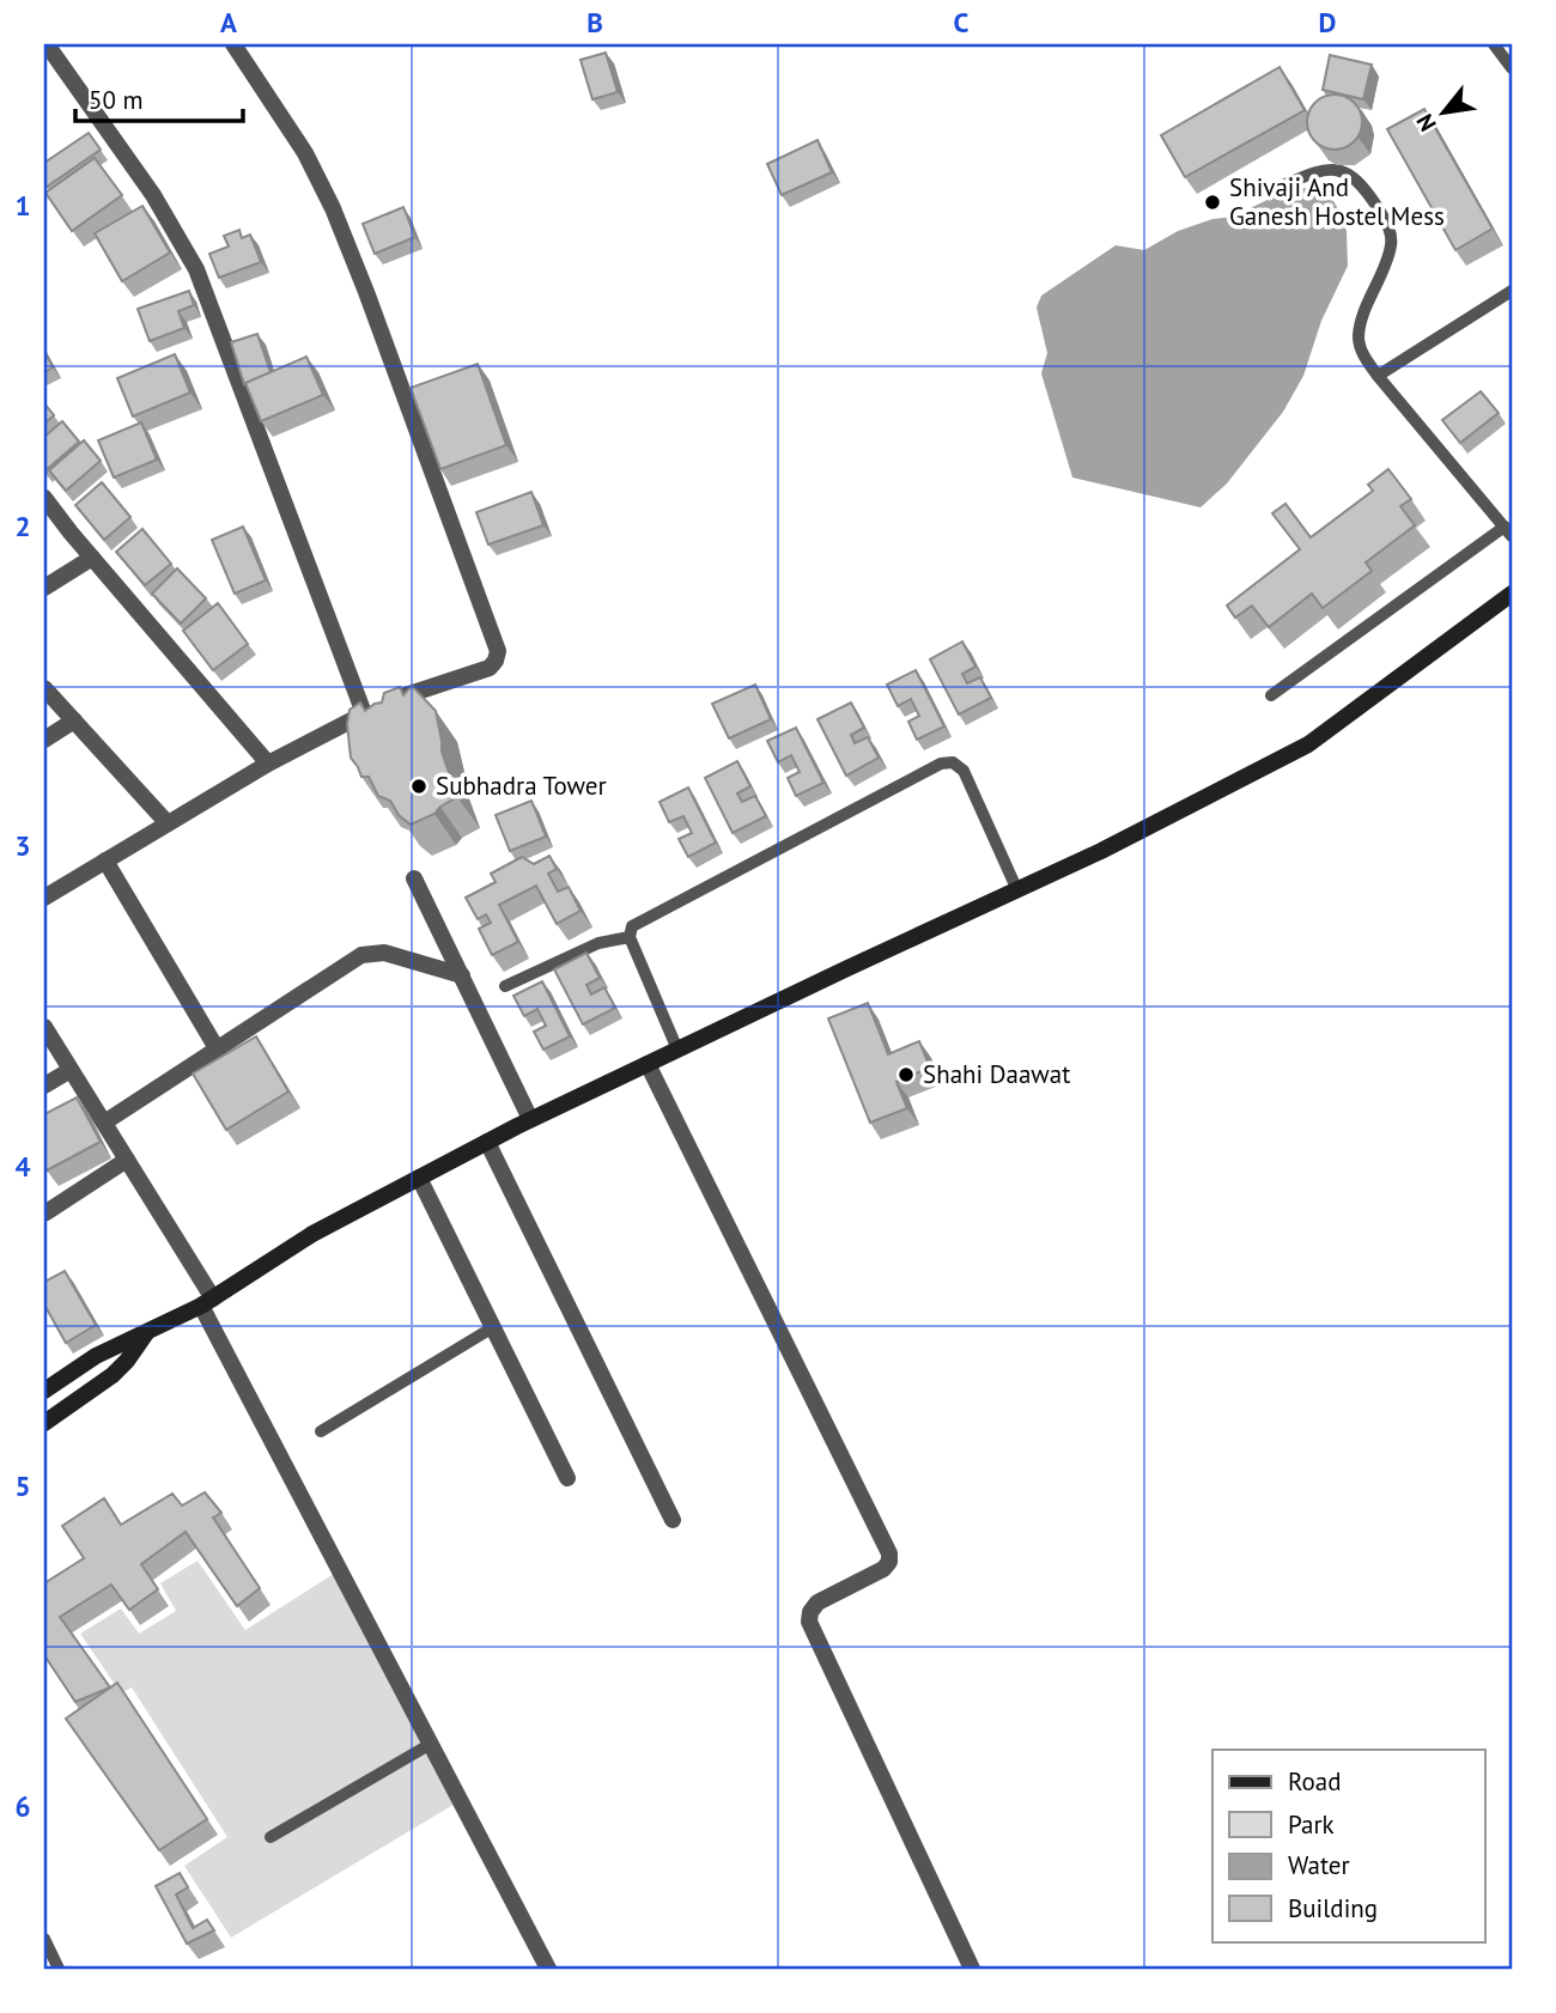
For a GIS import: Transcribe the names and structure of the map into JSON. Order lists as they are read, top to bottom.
{
  "places": ["Shivaji And Ganesh Hostel Mess", "Subhadra Tower", "Shahi Daawat"],
  "legend": [
    "Road",
    "Park",
    "Water",
    "Building"
  ],
  "scale_bar": "50 m",
  "north": "bottom left",
  "grid": {
    "columns": [
      "A",
      "B",
      "C",
      "D"
    ],
    "rows": [
      "1",
      "2",
      "3",
      "4",
      "5",
      "6"
    ]
  }
}
